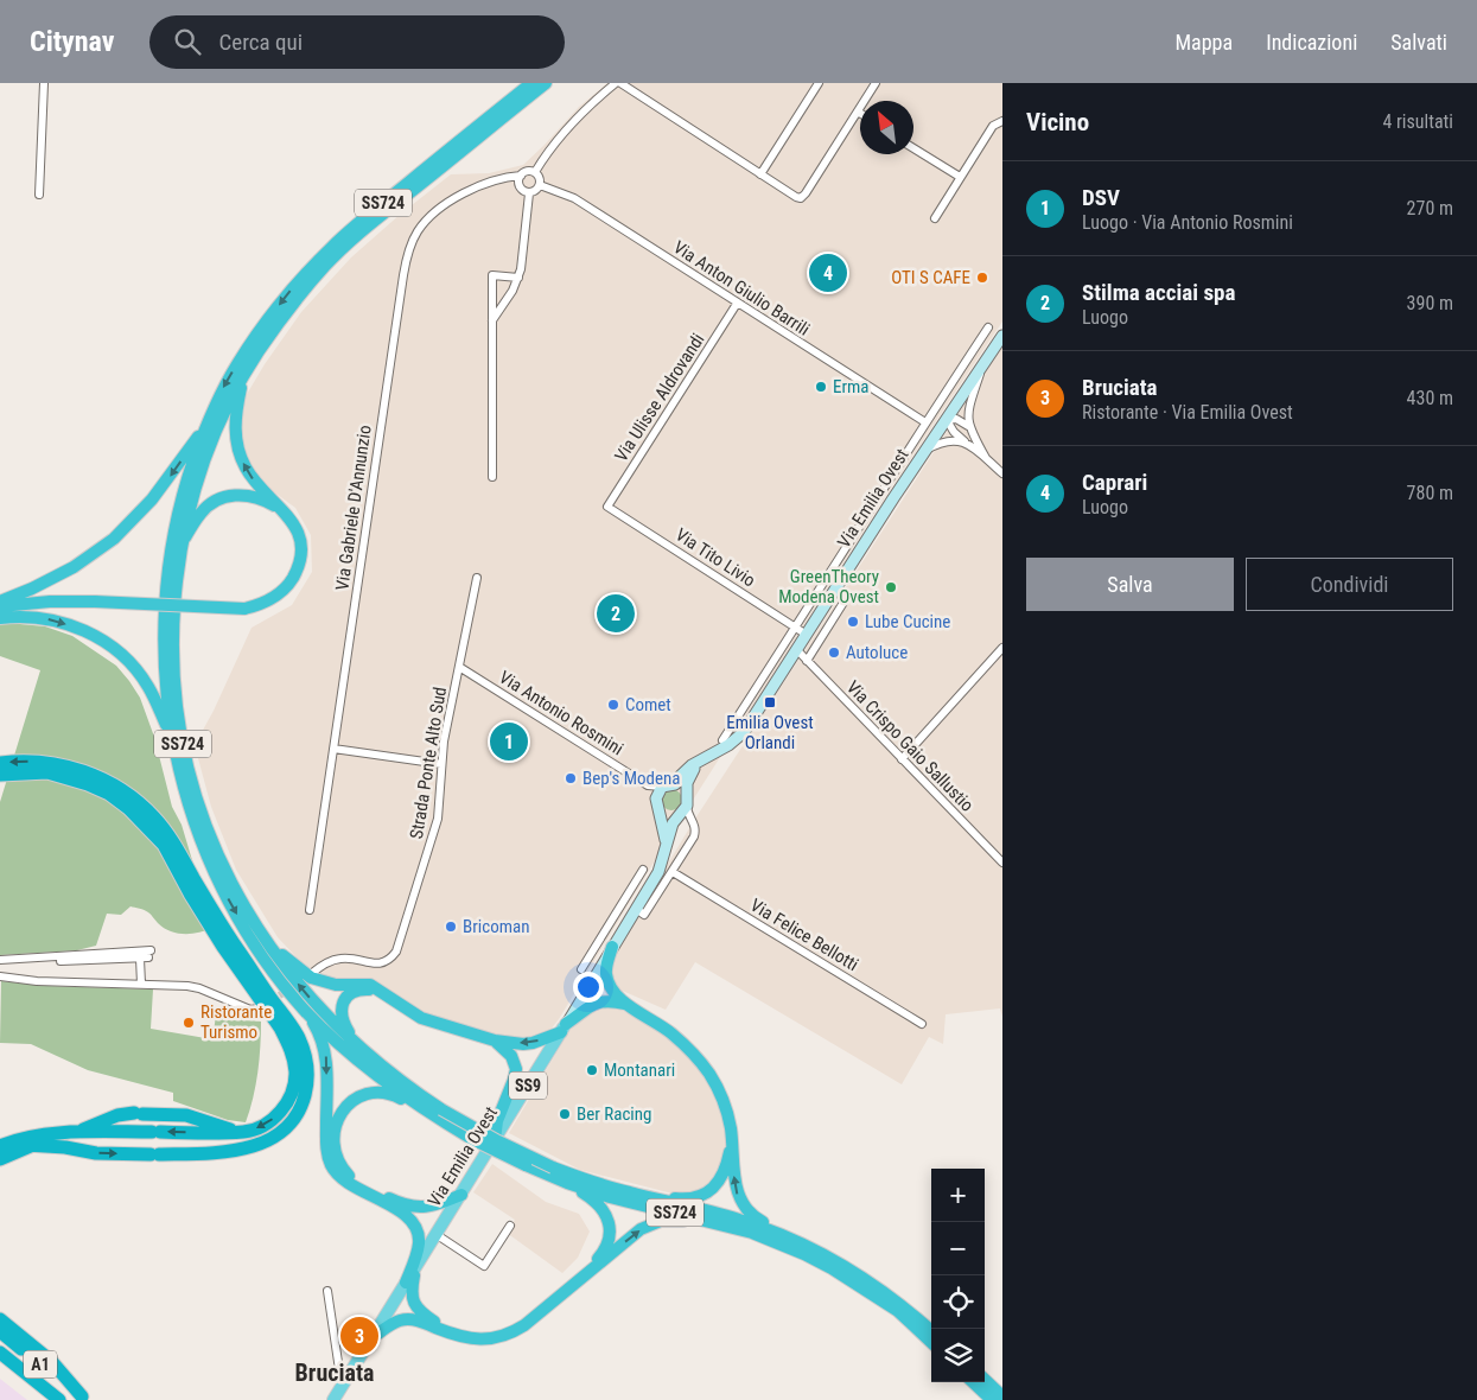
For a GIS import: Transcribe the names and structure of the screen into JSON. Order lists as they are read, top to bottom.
{
  "streets": {
    "highway": ["SS724", "A1"],
    "main road": ["Via Emilia Ovest", "SS9"],
    "street": [
      "Via Anton Giulio Barrili",
      "Via Ulisse Aldrovandi",
      "Via Gabriele D'Annunzio",
      "Via Tito Livio",
      "Via Antonio Rosmini",
      "Via Crispo Gaio Sallustio",
      "Strada Ponte Alto Sud",
      "Via Felice Bellotti"
    ]
  },
  "crossings": [
    ["Via Anton Giulio Barrili", "Via Ulisse Aldrovandi"],
    ["Via Anton Giulio Barrili", "Via Emilia Ovest"],
    ["Via Anton Giulio Barrili", "Via Gabriele D'Annunzio"],
    ["Via Ulisse Aldrovandi", "Via Tito Livio"],
    ["Via Emilia Ovest", "Via Tito Livio"],
    ["Via Emilia Ovest", "Via Crispo Gaio Sallustio"],
    ["Via Antonio Rosmini", "Strada Ponte Alto Sud"]
  ],
  "districts": ["Bruciata"],
  "places": {
    "other": [
      "OTI S CAFE",
      "Erma",
      "GreenTheory Modena Ovest",
      "Lube Cucine",
      "Autoluce",
      "Comet",
      "Bep's Modena",
      "Bricoman",
      "Ristorante Turismo",
      "Montanari",
      "Ber Racing"
    ],
    "transit": ["Emilia Ovest Orlandi"]
  },
  "north": "top left",
  "page": {
    "header": "Citynav",
    "search": "Cerca qui",
    "nav": ["Mappa", "Indicazioni", "Salvati"],
    "heading": ["Vicino", "4 risultati"],
    "list": [
      {
        "mark": "1",
        "name": "DSV",
        "note": "Luogo · Via Antonio Rosmini",
        "value": "270 m"
      },
      {
        "mark": "2",
        "name": "Stilma acciai spa",
        "note": "Luogo",
        "value": "390 m"
      },
      {
        "mark": "3",
        "name": "Bruciata",
        "note": "Ristorante · Via Emilia Ovest",
        "value": "430 m"
      },
      {
        "mark": "4",
        "name": "Caprari",
        "note": "Luogo",
        "value": "780 m"
      }
    ],
    "pins": [
      "4",
      "2",
      "1",
      "3"
    ],
    "buttons": ["Salva", "Condividi"],
    "map_buttons": ["+", "−"]
  }
}
